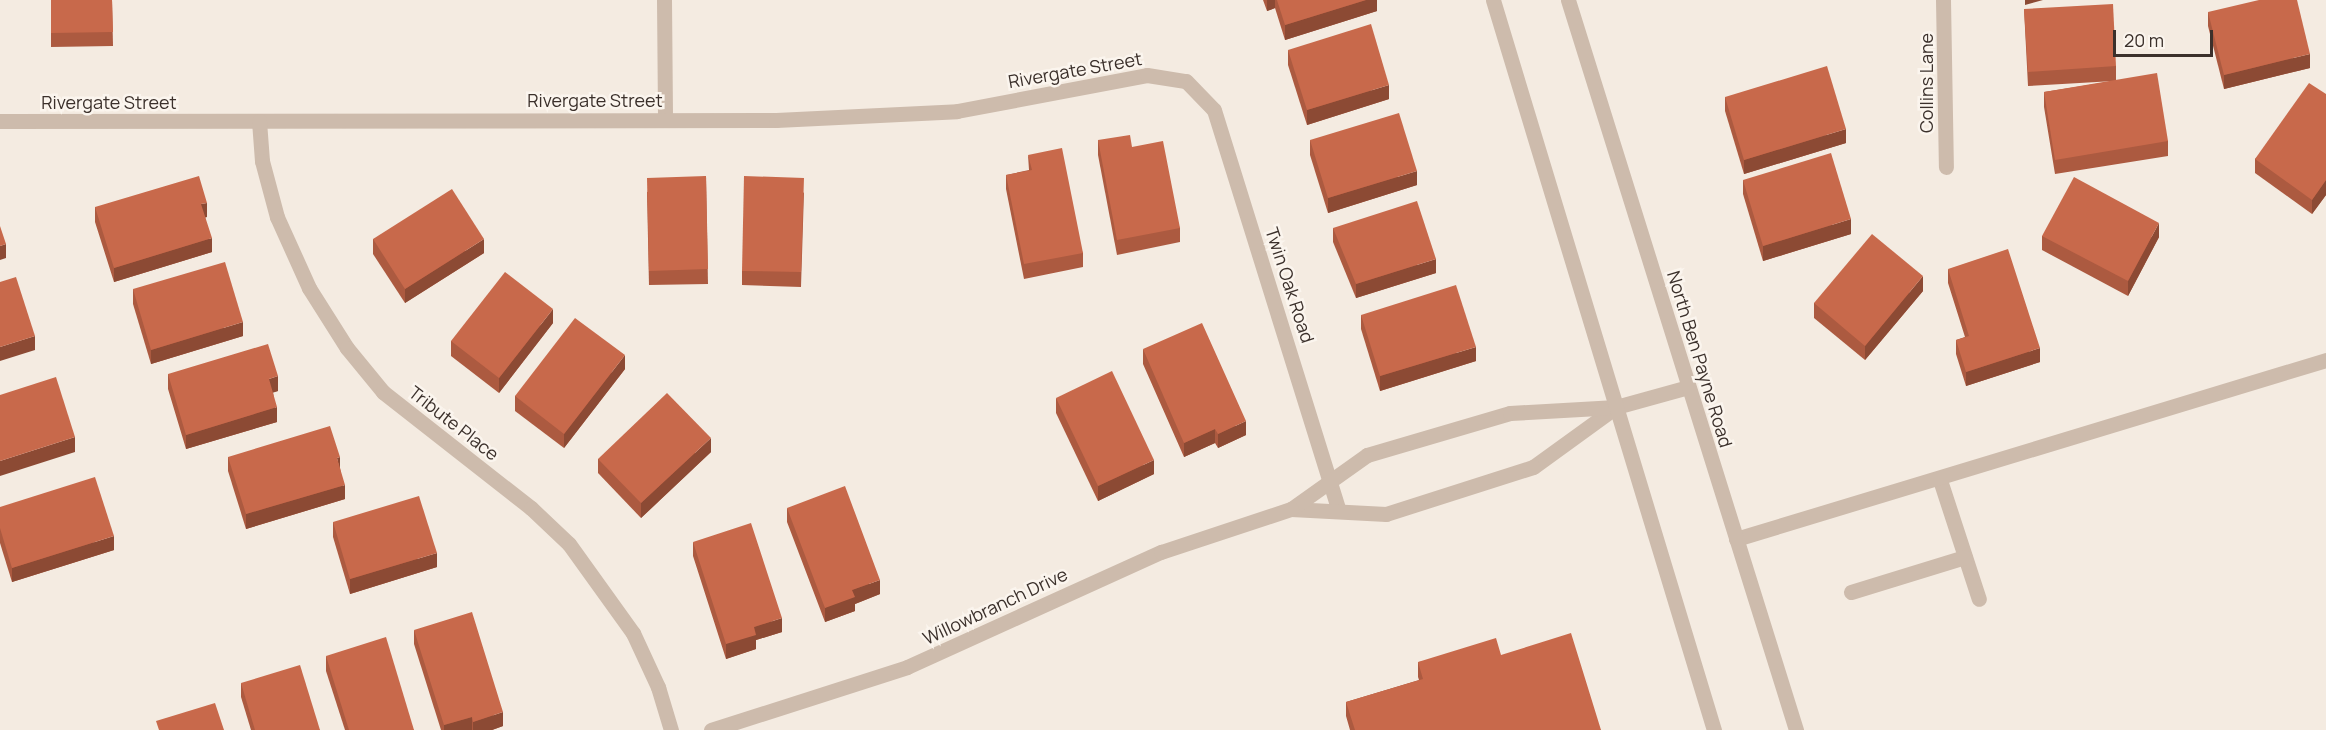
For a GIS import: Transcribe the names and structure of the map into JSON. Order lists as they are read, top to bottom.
{
  "streets": {
    "street": [
      "Rivergate Street",
      "Collins Lane",
      "Twin Oak Road",
      "North Ben Payne Road",
      "Tribute Place",
      "Willowbranch Drive"
    ]
  },
  "crossings": [
    ["Rivergate Street", "Twin Oak Road"],
    ["Rivergate Street", "Tribute Place"],
    ["Twin Oak Road", "Willowbranch Drive"],
    ["North Ben Payne Road", "Willowbranch Drive"]
  ],
  "scale_bar": "20 m"
}
